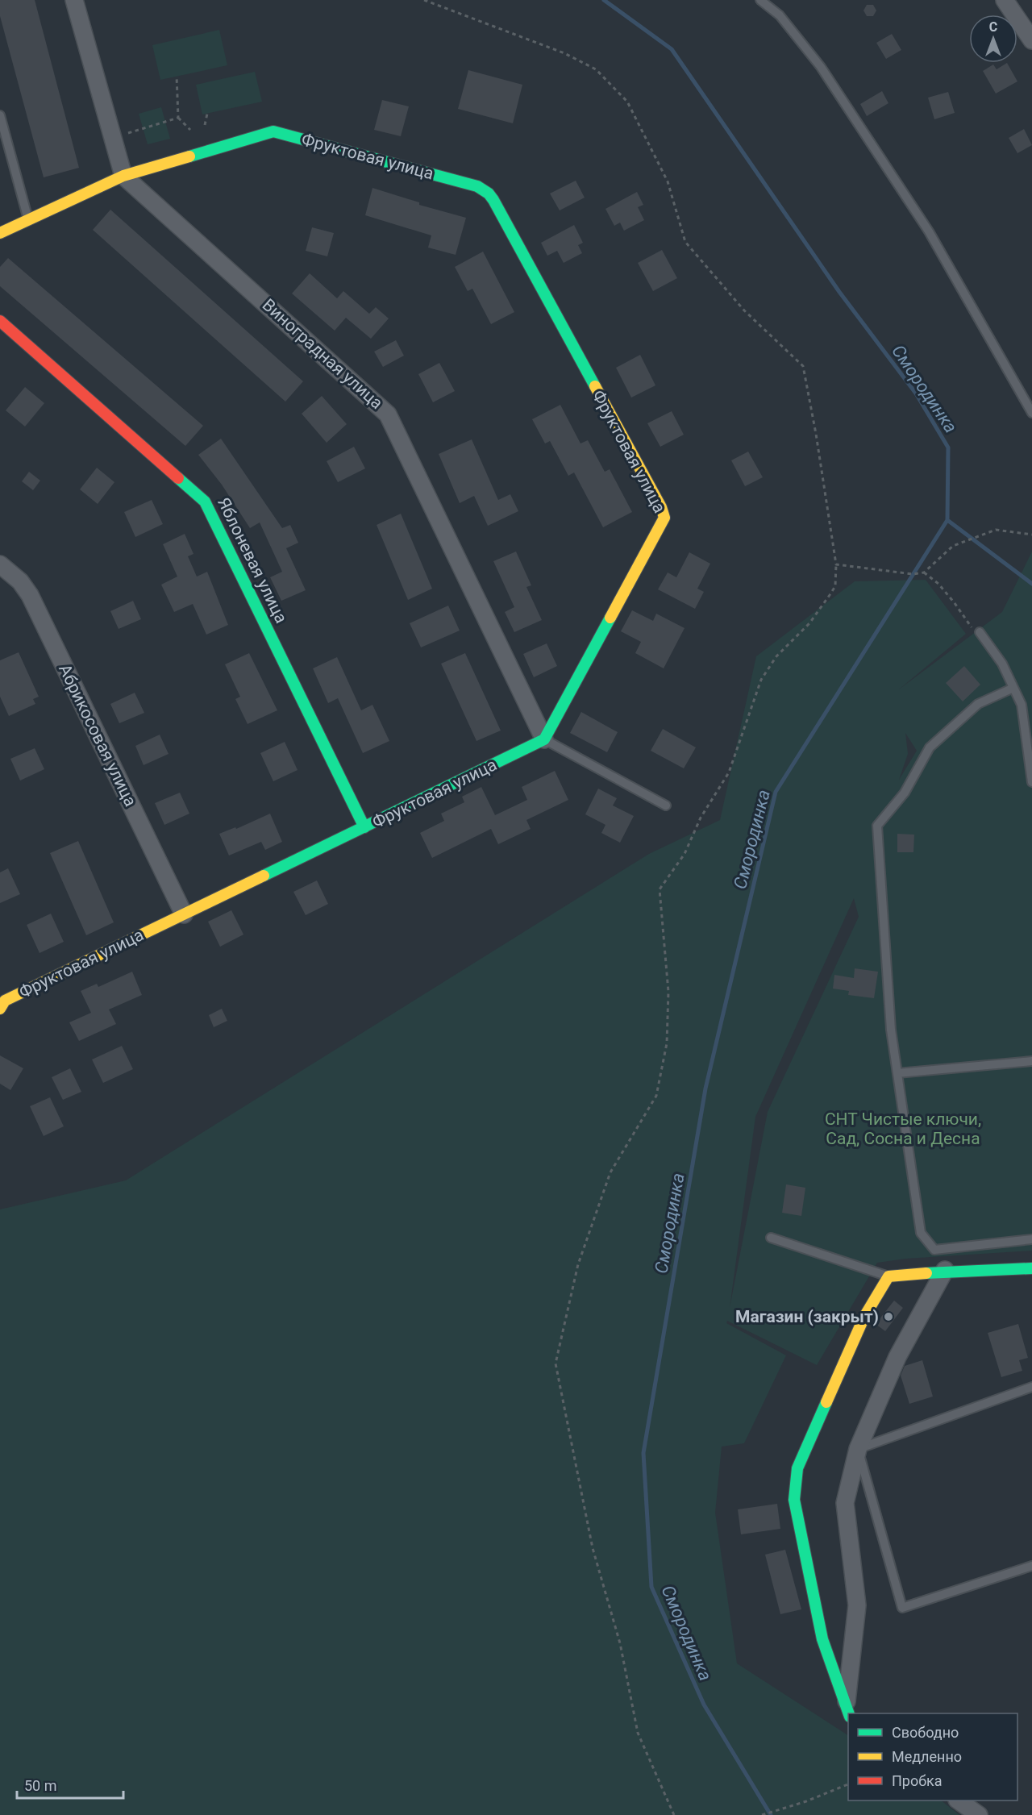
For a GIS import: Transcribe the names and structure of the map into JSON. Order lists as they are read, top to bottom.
{
  "streets": {
    "street": [
      "Фруктовая улица",
      "Виноградная улица",
      "Яблоневая улица",
      "Абрикосовая улица"
    ]
  },
  "crossings": [
    ["Фруктовая улица", "Виноградная улица"],
    ["Фруктовая улица", "Яблоневая улица"],
    ["Фруктовая улица", "Абрикосовая улица"]
  ],
  "water": ["Смородинка"],
  "parks": ["СНТ Чистые ключи, Сад, Сосна и Десна"],
  "places": ["Магазин (закрыт)"],
  "legend": ["Свободно", "Медленно", "Пробка"],
  "scale_bar": "50 m",
  "north": "top"
}
